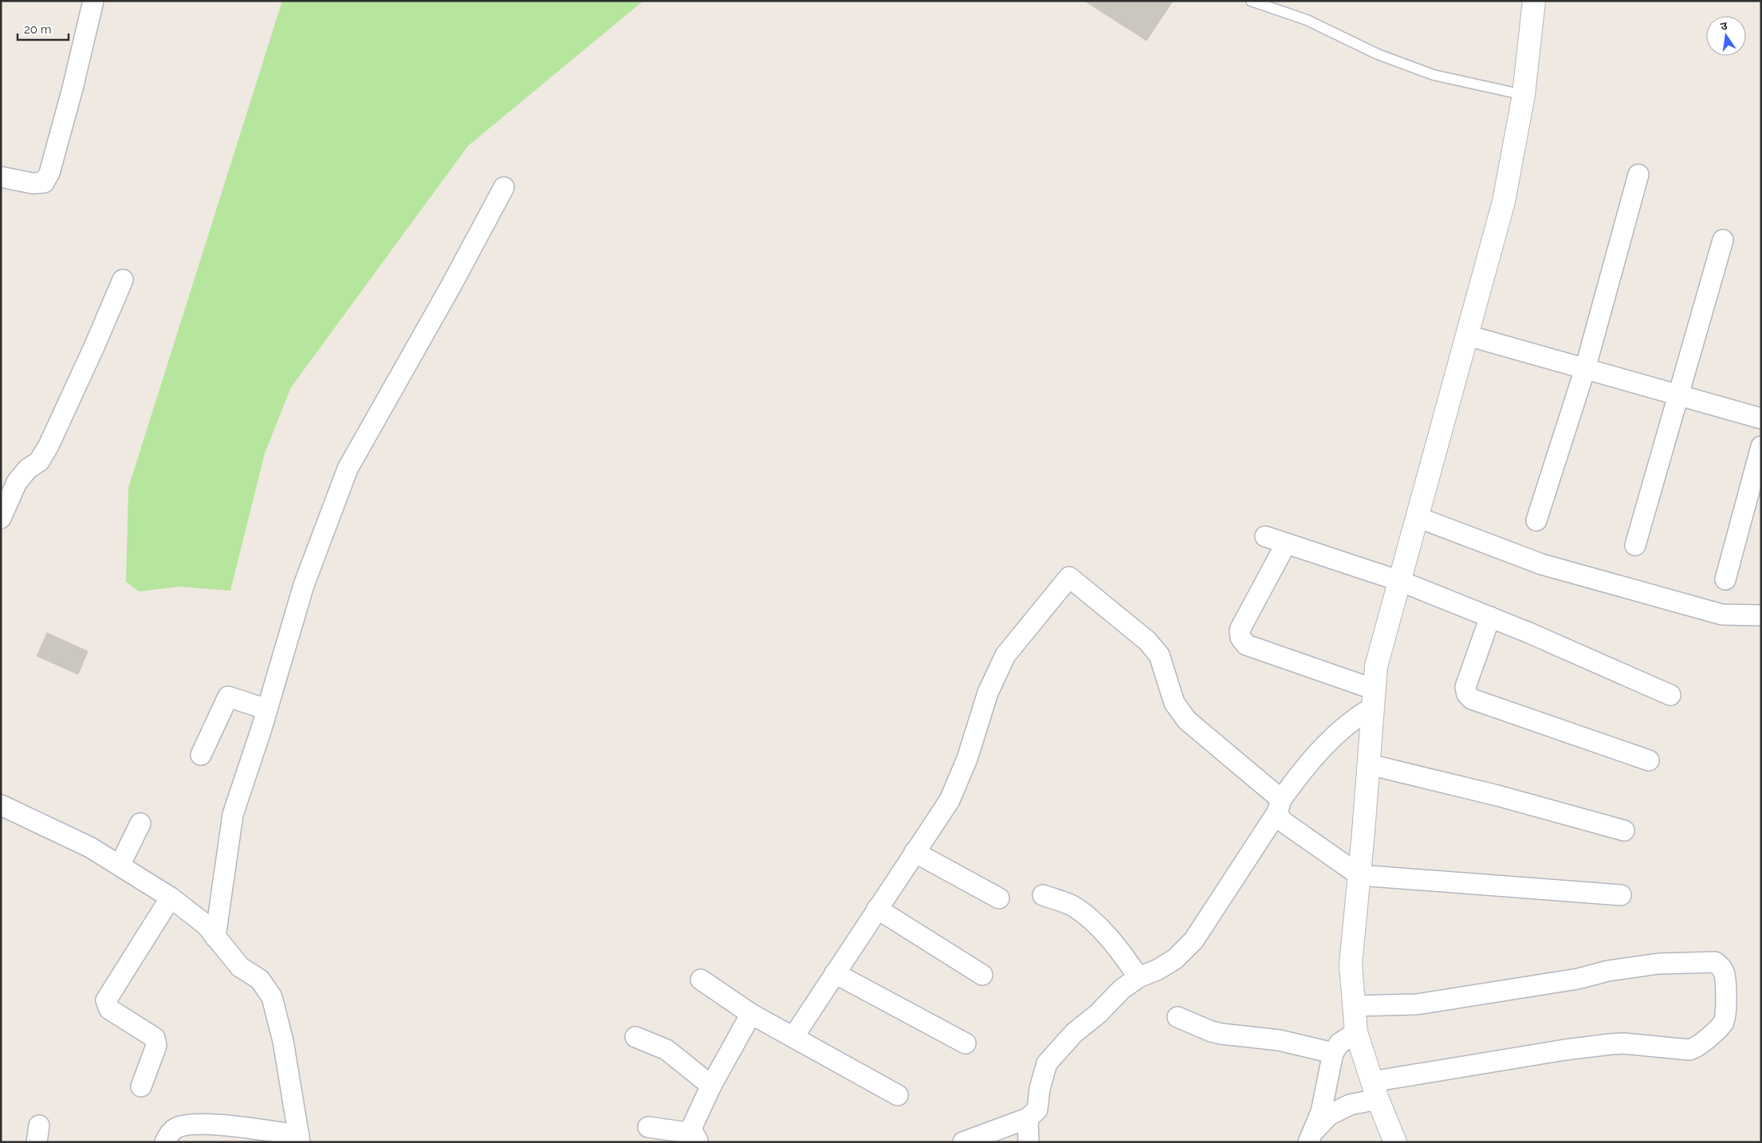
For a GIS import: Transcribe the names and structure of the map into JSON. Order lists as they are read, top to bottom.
{
  "scale_bar": "20 m",
  "north": "top"
}
